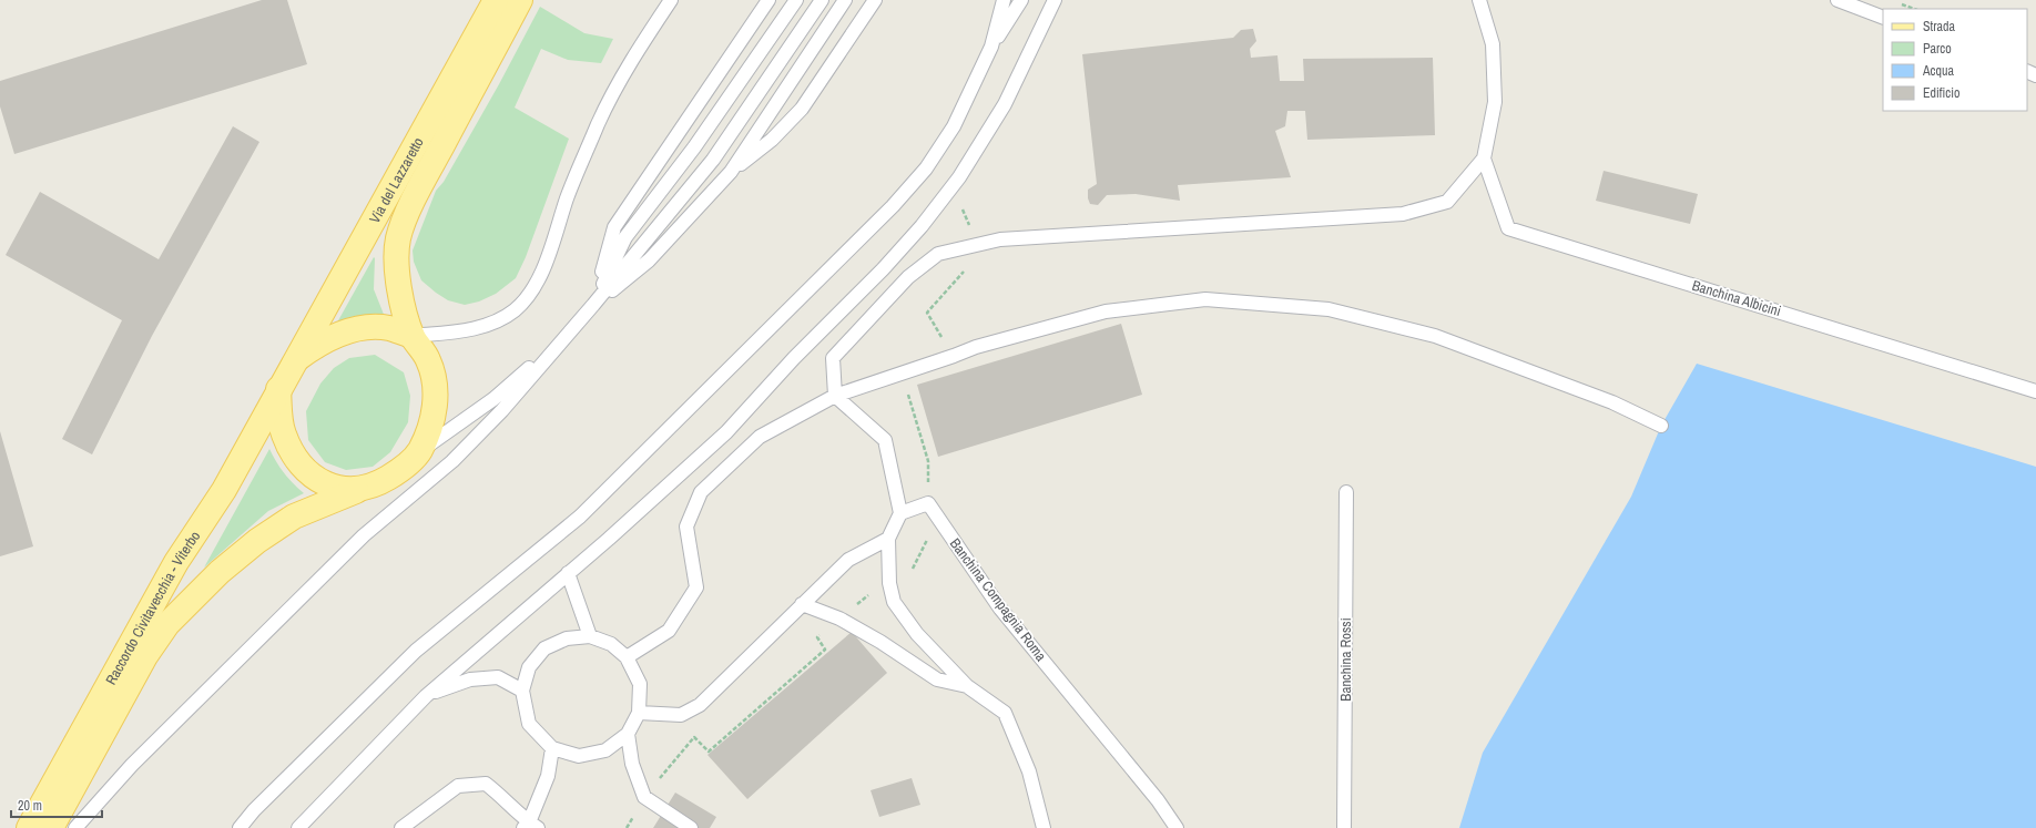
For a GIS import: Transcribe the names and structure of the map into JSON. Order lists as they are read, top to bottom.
{
  "streets": {
    "main road": ["Via del Lazzaretto", "Raccordo Civitavecchia - Viterbo"],
    "lane": ["Banchina Albicini", "Banchina Compagnia Roma", "Banchina Rossi"]
  },
  "crossings": [
    ["Via del Lazzaretto", "Raccordo Civitavecchia - Viterbo"]
  ],
  "legend": [
    "Strada",
    "Parco",
    "Acqua",
    "Edificio"
  ],
  "scale_bar": "20 m"
}
